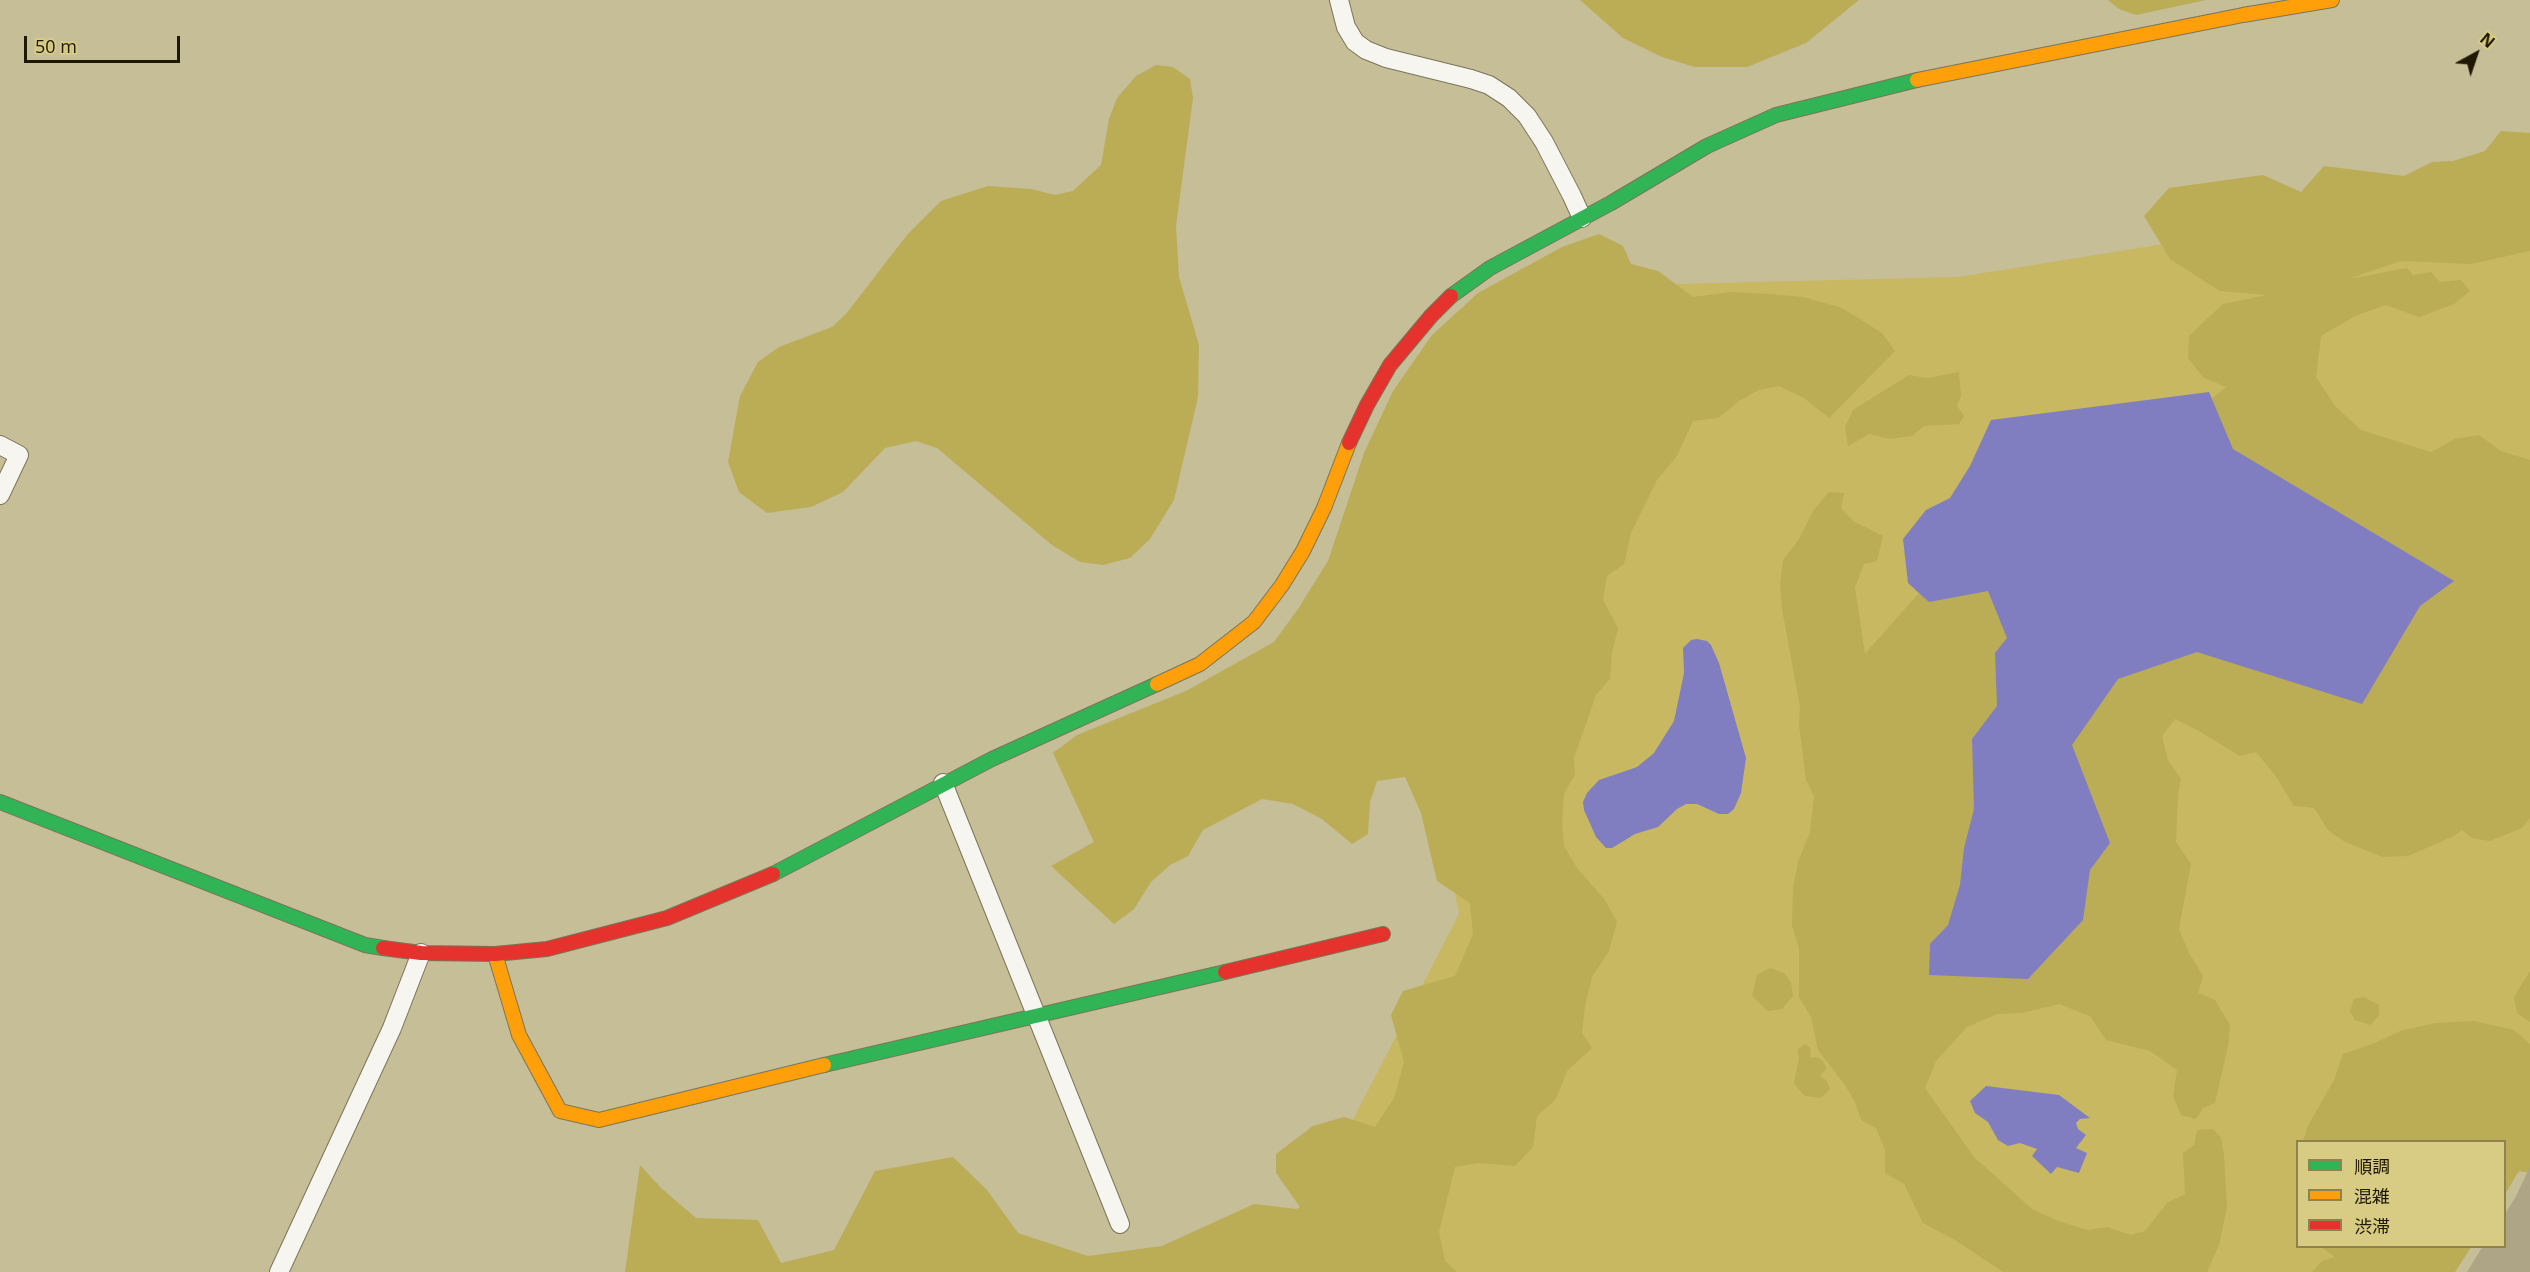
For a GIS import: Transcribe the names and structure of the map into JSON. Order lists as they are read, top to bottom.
{
  "legend": ["順調", "混雑", "渋滞"],
  "scale_bar": "50 m",
  "north": "top right"
}
